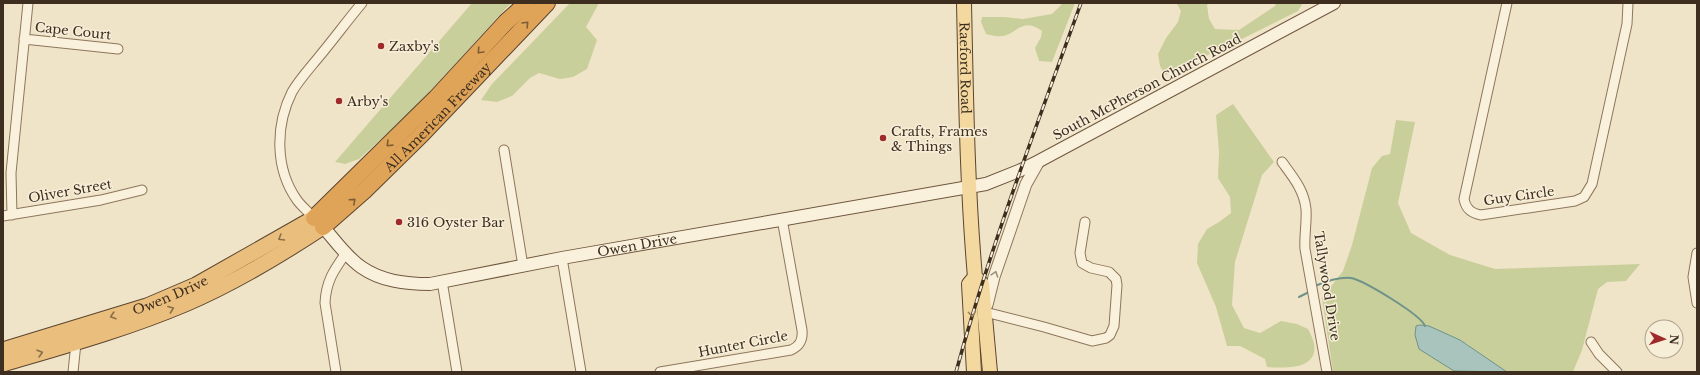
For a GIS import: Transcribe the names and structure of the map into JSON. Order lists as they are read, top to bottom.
{
  "streets": {
    "highway": ["All American Freeway", "Owen Drive"],
    "main road": ["Raeford Road", "South McPherson Church Road"],
    "street": [
      "Cape Court",
      "Oliver Street",
      "Guy Circle",
      "Tallywood Drive",
      "Hunter Circle"
    ]
  },
  "crossings": [
    ["Raeford Road", "South McPherson Church Road"],
    ["Raeford Road", "Owen Drive"],
    ["South McPherson Church Road", "Owen Drive"],
    ["All American Freeway", "Owen Drive"],
    ["Owen Drive", "Hunter Circle"]
  ],
  "places": [
    "Zaxby's",
    "Arby's",
    "Crafts, Frames & Things",
    "316 Oyster Bar"
  ],
  "north": "right"
}
